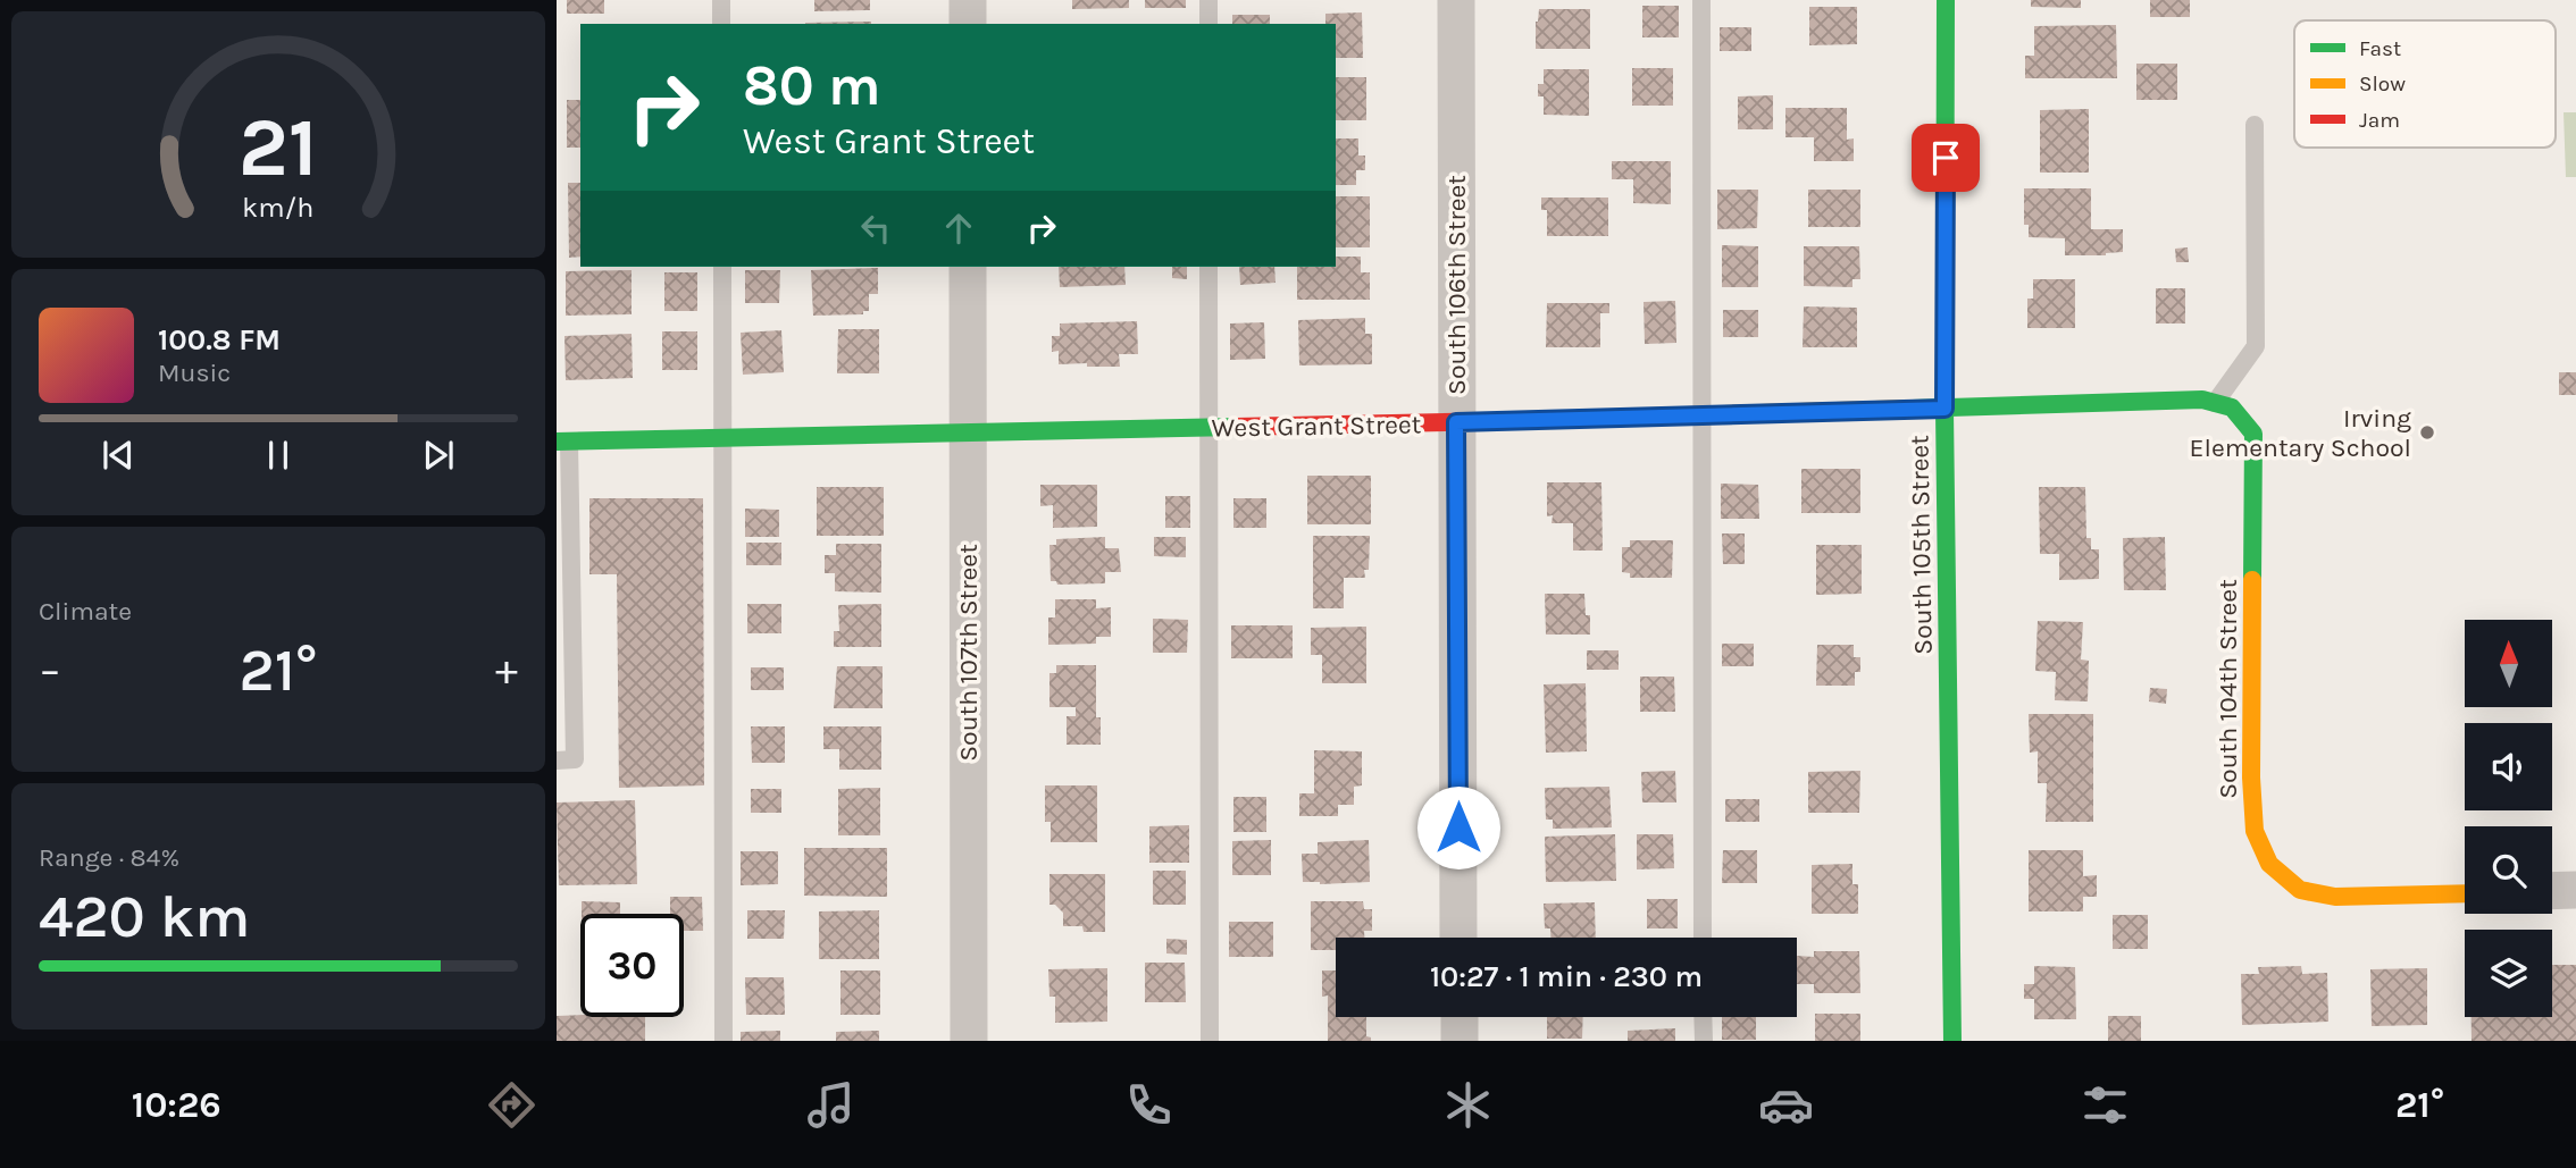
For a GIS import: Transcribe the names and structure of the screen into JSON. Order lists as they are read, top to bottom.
{
  "streets": {
    "street": [
      "South 106th Street",
      "West Grant Street",
      "South 105th Street",
      "South 107th Street",
      "South 104th Street"
    ]
  },
  "crossings": [
    ["South 106th Street", "West Grant Street"],
    ["West Grant Street", "South 105th Street"],
    ["West Grant Street", "South 107th Street"],
    ["West Grant Street", "South 104th Street"]
  ],
  "places": ["Irving Elementary School"],
  "legend": ["Fast", "Slow", "Jam"],
  "north": "top",
  "page": {
    "turn": ["80 m", "West Grant Street"],
    "song": ["100.8 FM", "Music"],
    "tile": [
      "Climate",
      ["Range · 84%", "420 km"]
    ],
    "heat": ["−", "21°", "+"],
    "limit": "30",
    "trip": "10:27 · 1 min · 230 m",
    "tabs": ["10:26", "21°"],
    "gauge": ["21", "km/h"]
  }
}
